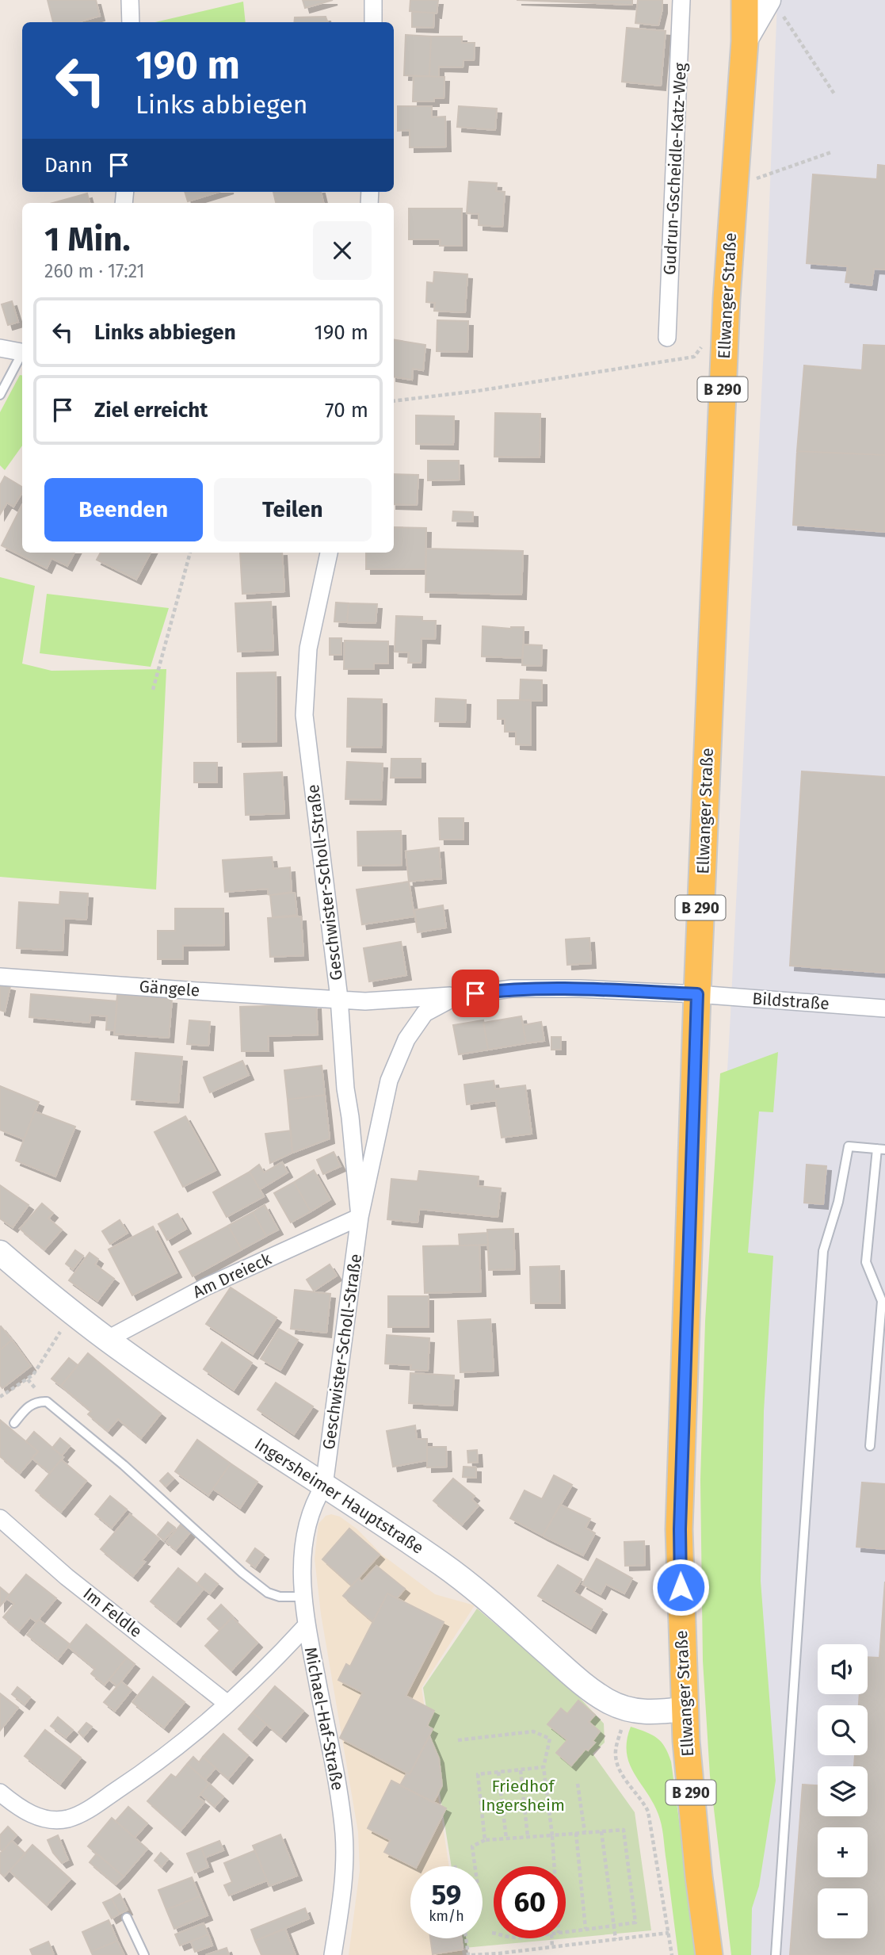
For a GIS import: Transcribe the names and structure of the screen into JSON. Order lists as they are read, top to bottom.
{
  "streets": {
    "main road": ["Ellwanger Straße", "B 290"],
    "street": [
      "Gudrun-Gscheidle-Katz-Weg",
      "Geschwister-Scholl-Straße",
      "Gängele",
      "Bildstraße",
      "Am Dreieck",
      "Ingersheimer Hauptstraße",
      "Im Feldle",
      "Michael-Haf-Straße"
    ]
  },
  "crossings": [
    ["Ellwanger Straße", "Geschwister-Scholl-Straße"],
    ["Ellwanger Straße", "Bildstraße"],
    ["Ellwanger Straße", "Ingersheimer Hauptstraße"],
    ["Geschwister-Scholl-Straße", "Gängele"],
    ["Geschwister-Scholl-Straße", "Bildstraße"],
    ["Geschwister-Scholl-Straße", "Am Dreieck"],
    ["Geschwister-Scholl-Straße", "Ingersheimer Hauptstraße"],
    ["Geschwister-Scholl-Straße", "Michael-Haf-Straße"],
    ["Am Dreieck", "Ingersheimer Hauptstraße"],
    ["Ingersheimer Hauptstraße", "Michael-Haf-Straße"]
  ],
  "parks": ["Friedhof Ingersheim"],
  "page": {
    "turn": ["190 m", "Links abbiegen"],
    "then": "Dann",
    "heading": ["1 Min.", "260 m · 17:21"],
    "list": [
      {
        "name": "Links abbiegen",
        "value": "190 m"
      },
      {
        "name": "Ziel erreicht",
        "value": "70 m"
      }
    ],
    "buttons": ["Beenden", "Teilen"],
    "map_buttons": ["+", "−"],
    "speed": "59 km/h",
    "limit": "60"
  }
}
